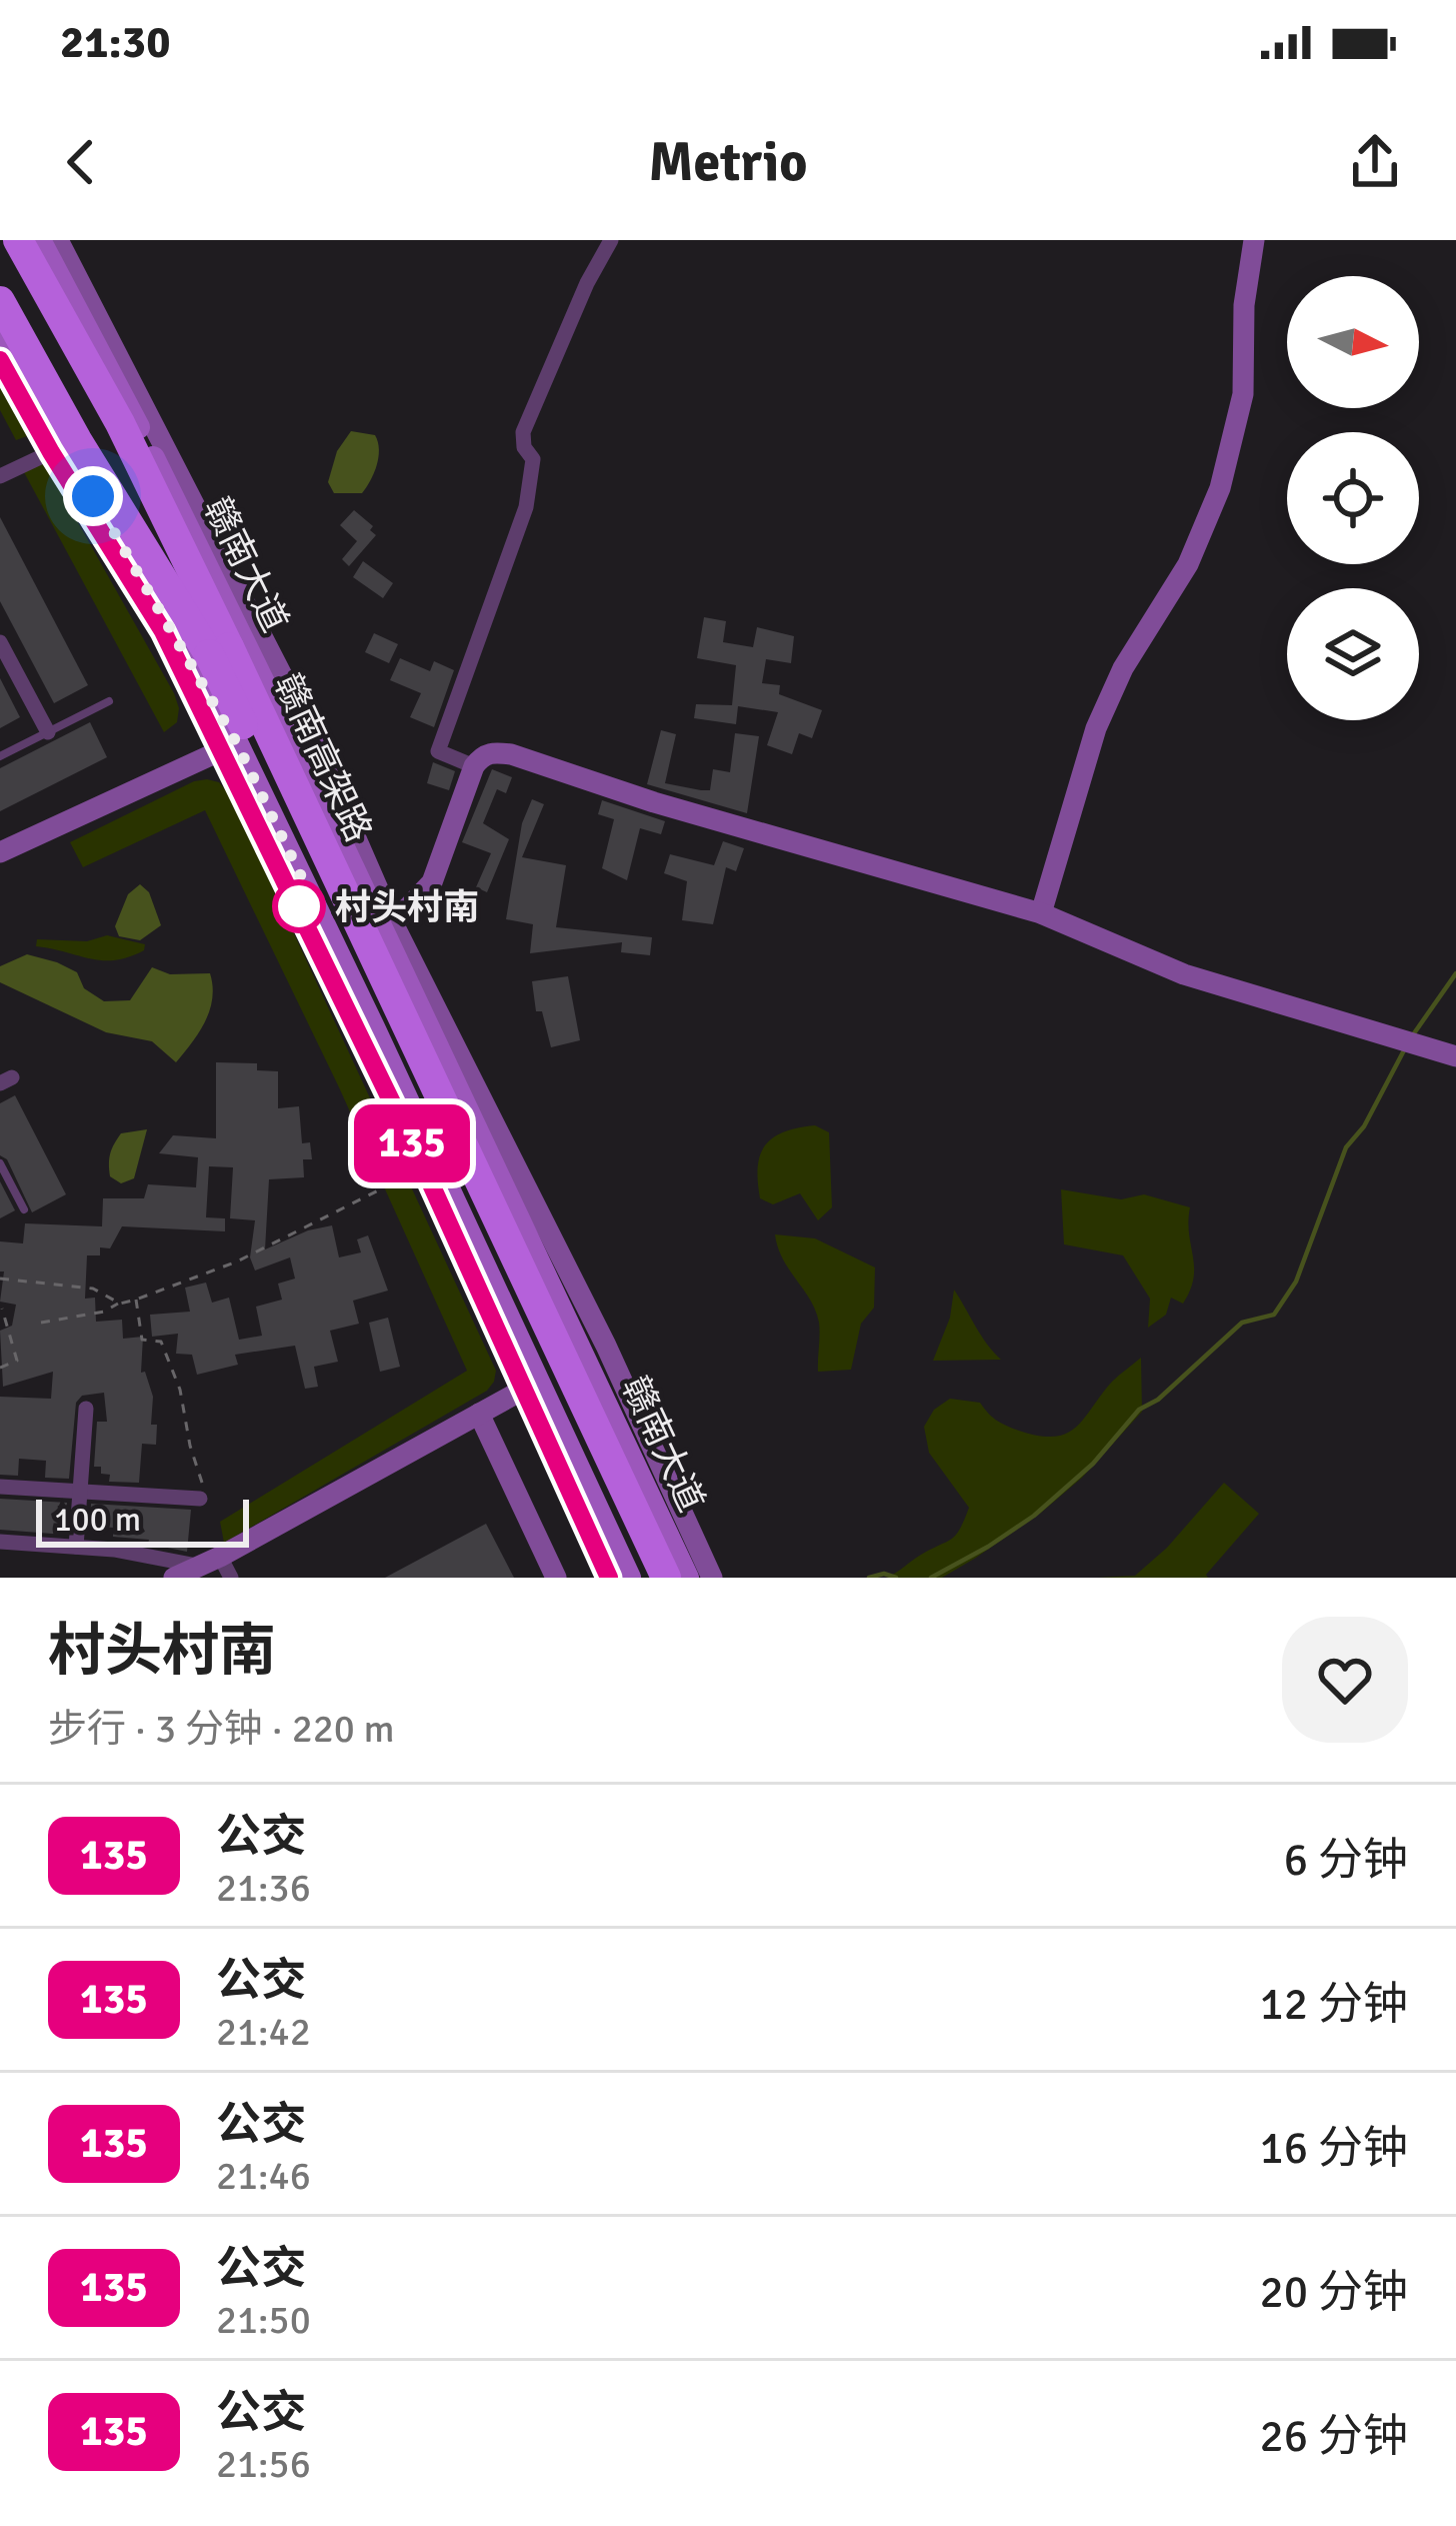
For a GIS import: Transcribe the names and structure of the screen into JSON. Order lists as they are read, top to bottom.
{
  "streets": {
    "highway": ["赣南高架路"],
    "main road": ["赣南大道"]
  },
  "places": ["村头村南"],
  "lines": ["bus line 135"],
  "scale_bar": "100 m",
  "north": "right",
  "page": {
    "status": "21:30",
    "header": "Metrio",
    "on_map": "135",
    "scale": "100 m",
    "heading": ["村头村南", "步行 · 3 分钟 · 220 m"],
    "list": [
      {
        "mark": "135",
        "name": "公交",
        "note": "21:36",
        "value": "6 分钟"
      },
      {
        "mark": "135",
        "name": "公交",
        "note": "21:42",
        "value": "12 分钟"
      },
      {
        "mark": "135",
        "name": "公交",
        "note": "21:46",
        "value": "16 分钟"
      },
      {
        "mark": "135",
        "name": "公交",
        "note": "21:50",
        "value": "20 分钟"
      },
      {
        "mark": "135",
        "name": "公交",
        "note": "21:56",
        "value": "26 分钟"
      }
    ]
  }
}
